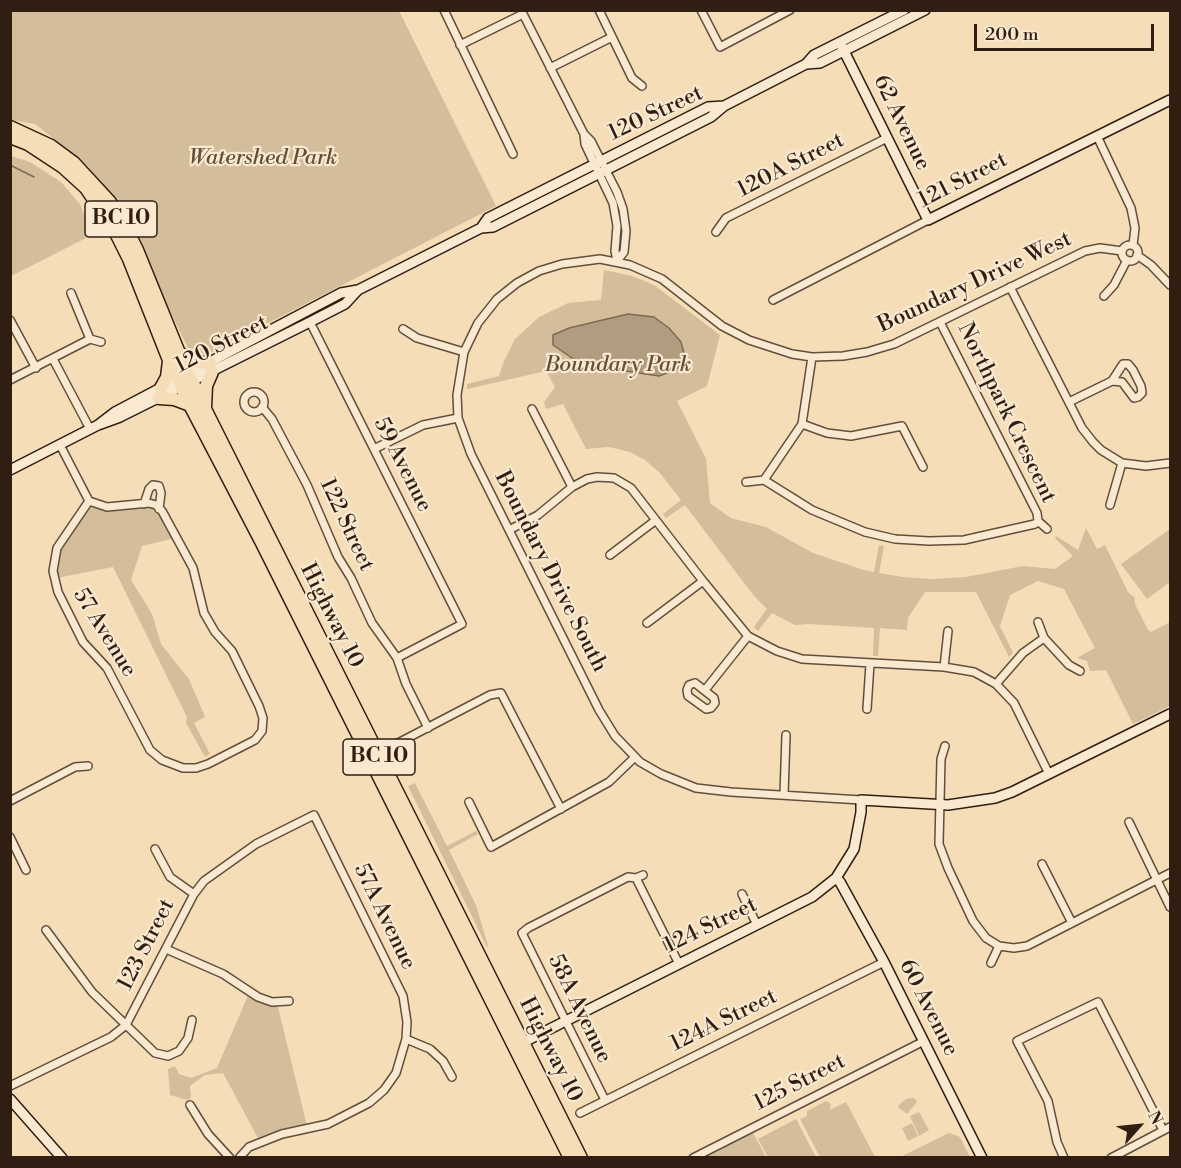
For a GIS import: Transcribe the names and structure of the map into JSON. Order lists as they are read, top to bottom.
{
  "streets": {
    "highway": ["BC 10", "Highway 10"],
    "street": [
      "120 Street",
      "62 Avenue",
      "120A Street",
      "121 Street",
      "Boundary Drive West",
      "Northpark Crescent",
      "59 Avenue",
      "122 Street",
      "Boundary Drive South",
      "57 Avenue",
      "57A Avenue",
      "124 Street",
      "123 Street",
      "60 Avenue",
      "58A Avenue",
      "124A Street",
      "125 Street"
    ]
  },
  "crossings": [
    ["120 Street", "62 Avenue"],
    ["120 Street", "59 Avenue"],
    ["120 Street", "Highway 10"],
    ["62 Avenue", "120A Street"],
    ["62 Avenue", "121 Street"],
    ["Boundary Drive West", "Northpark Crescent"],
    ["Boundary Drive West", "Boundary Drive South"],
    ["59 Avenue", "122 Street"],
    ["Boundary Drive South", "124 Street"],
    ["Highway 10", "124 Street"],
    ["57A Avenue", "123 Street"],
    ["124 Street", "60 Avenue"],
    ["124 Street", "58A Avenue"],
    ["60 Avenue", "124A Street"],
    ["60 Avenue", "125 Street"],
    ["58A Avenue", "124A Street"]
  ],
  "parks": ["Watershed Park", "Boundary Park"],
  "scale_bar": "200 m",
  "north": "top right"
}
